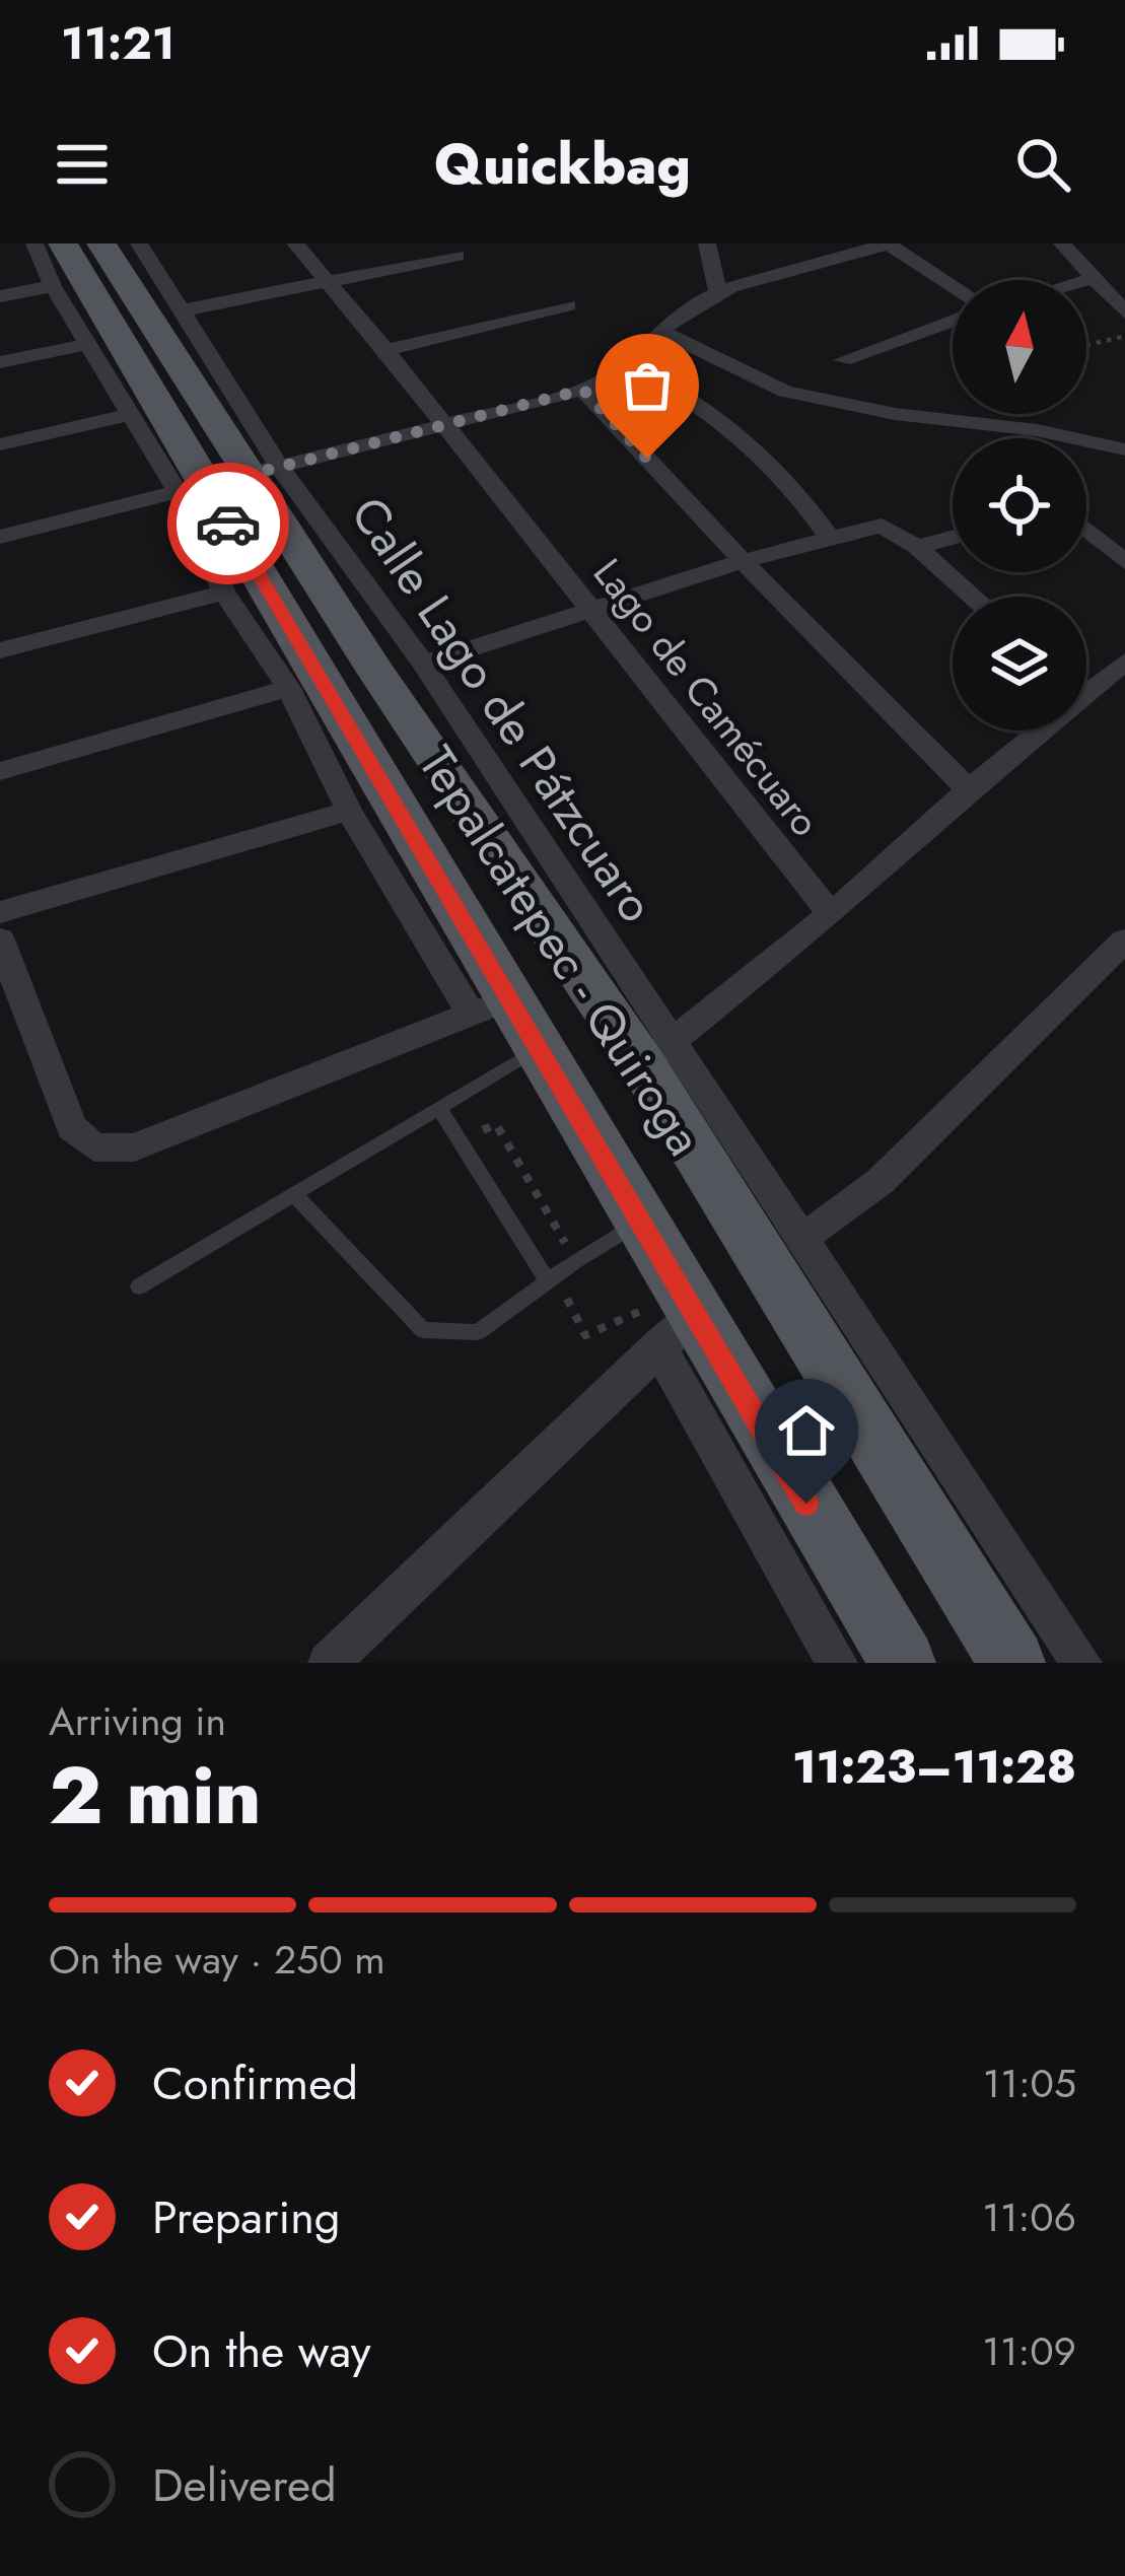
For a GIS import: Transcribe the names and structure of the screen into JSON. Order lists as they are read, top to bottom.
{
  "streets": {
    "main road": ["Tepalcatepec - Quiroga"],
    "street": ["Lago de Camécuaro", "Calle Lago de Pátzcuaro"]
  },
  "crossings": [
    ["Calle Lago de Pátzcuaro", "Tepalcatepec - Quiroga"]
  ],
  "north": "top",
  "page": {
    "status": "11:21",
    "header": "Quickbag",
    "heading": ["2 min", "Arriving in", "11:23–11:28"],
    "bar": "On the way · 250 m",
    "list": [
      ["Confirmed", "11:05"],
      ["Preparing", "11:06"],
      ["On the way", "11:09"],
      "Delivered"
    ]
  }
}
